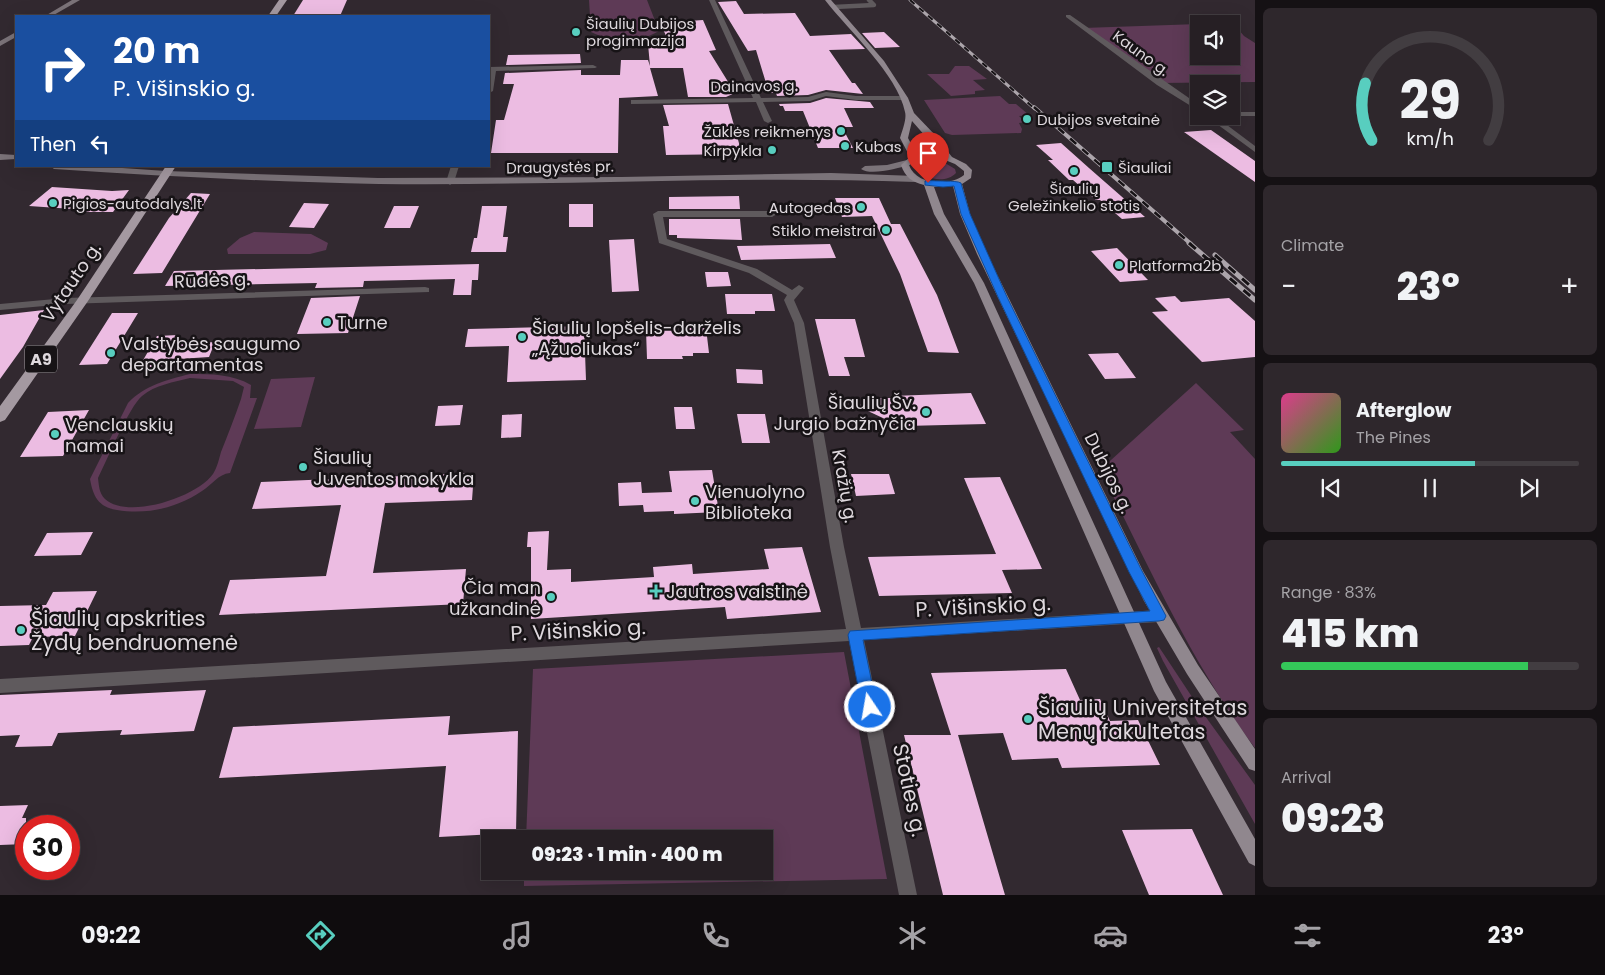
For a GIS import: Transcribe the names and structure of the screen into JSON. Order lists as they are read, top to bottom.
{
  "streets": {
    "highway": ["Vytauto g.", "A9"],
    "main road": ["Draugystės pr.", "Dubijos g."],
    "street": [
      "Kauno g.",
      "Dainavos g.",
      "Rūdės g.",
      "Kražių g.",
      "P. Višinskio g.",
      "Stoties g."
    ]
  },
  "crossings": [
    ["Draugystės pr.", "Vytauto g."],
    ["Rūdės g.", "Vytauto g."],
    ["Dubijos g.", "P. Višinskio g."],
    ["Kražių g.", "P. Višinskio g."],
    ["Kražių g.", "Stoties g."],
    ["P. Višinskio g.", "Stoties g."]
  ],
  "places": {
    "other": [
      "Šiaulių Dubijos progimnazija",
      "Dubijos svetainė",
      "Žūklės reikmenys",
      "Kubas",
      "Kirpykla",
      "Šiaulių Geležinkelio stotis",
      "Pigios-autodalys.lt",
      "Autogedas",
      "Stiklo meistrai",
      "Platforma2b",
      "Turne",
      "Šiaulių lopšelis-darželis „Ąžuoliukas“",
      "Valstybės saugumo departamentas",
      "Šiaulių Šv. Jurgio bažnyčia",
      "Venclauskių namai",
      "Šiaulių Juventos mokykla",
      "Vienuolyno Biblioteka",
      "Čia man užkandinė",
      "Šiaulių apskrities Žydų bendruomenė",
      "Šiaulių Universitetas Menų fakultetas"
    ],
    "transit": ["Šiauliai"],
    "health": ["Jautros vaistinė"]
  },
  "page": {
    "turn": ["20 m", "P. Višinskio g."],
    "then": "Then",
    "tile": [
      "Climate",
      ["Range · 83%", "415 km"],
      ["Arrival", "09:23"]
    ],
    "heat": ["−", "23°", "+"],
    "song": ["Afterglow", "The Pines"],
    "limit": "30",
    "trip": "09:23 · 1 min · 400 m",
    "tabs": ["09:22", "23°"],
    "gauge": ["29", "km/h"]
  }
}
